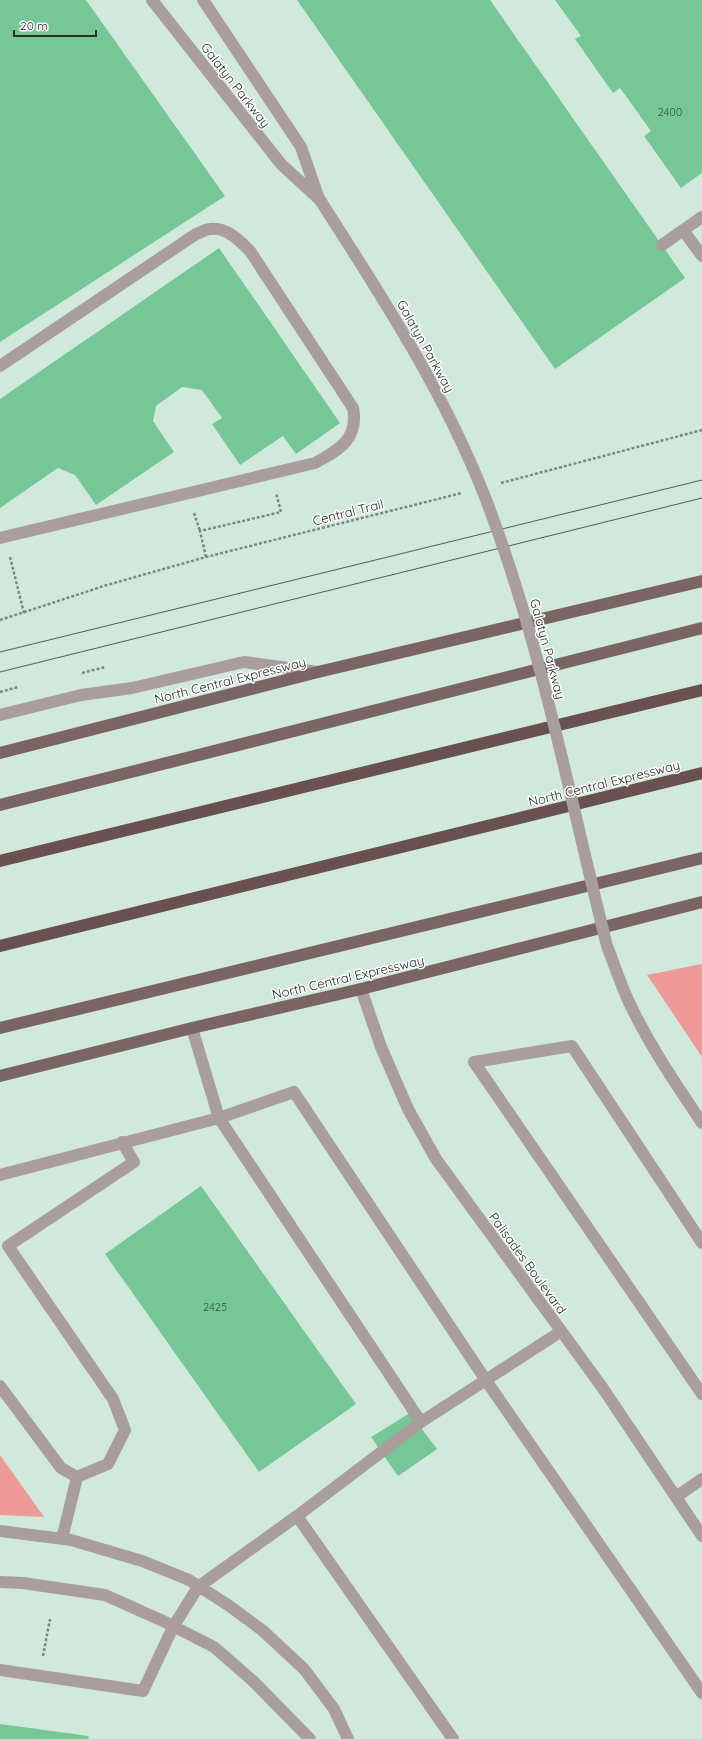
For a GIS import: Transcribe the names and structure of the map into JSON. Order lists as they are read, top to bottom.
{
  "streets": {
    "highway": ["North Central Expressway"],
    "street": ["Galatyn Parkway", "Palisades Boulevard"],
    "path": ["Central Trail"]
  },
  "crossings": [
    ["North Central Expressway", "Palisades Boulevard"]
  ],
  "house_numbers": ["2400", "2425"],
  "scale_bar": "20 m"
}
